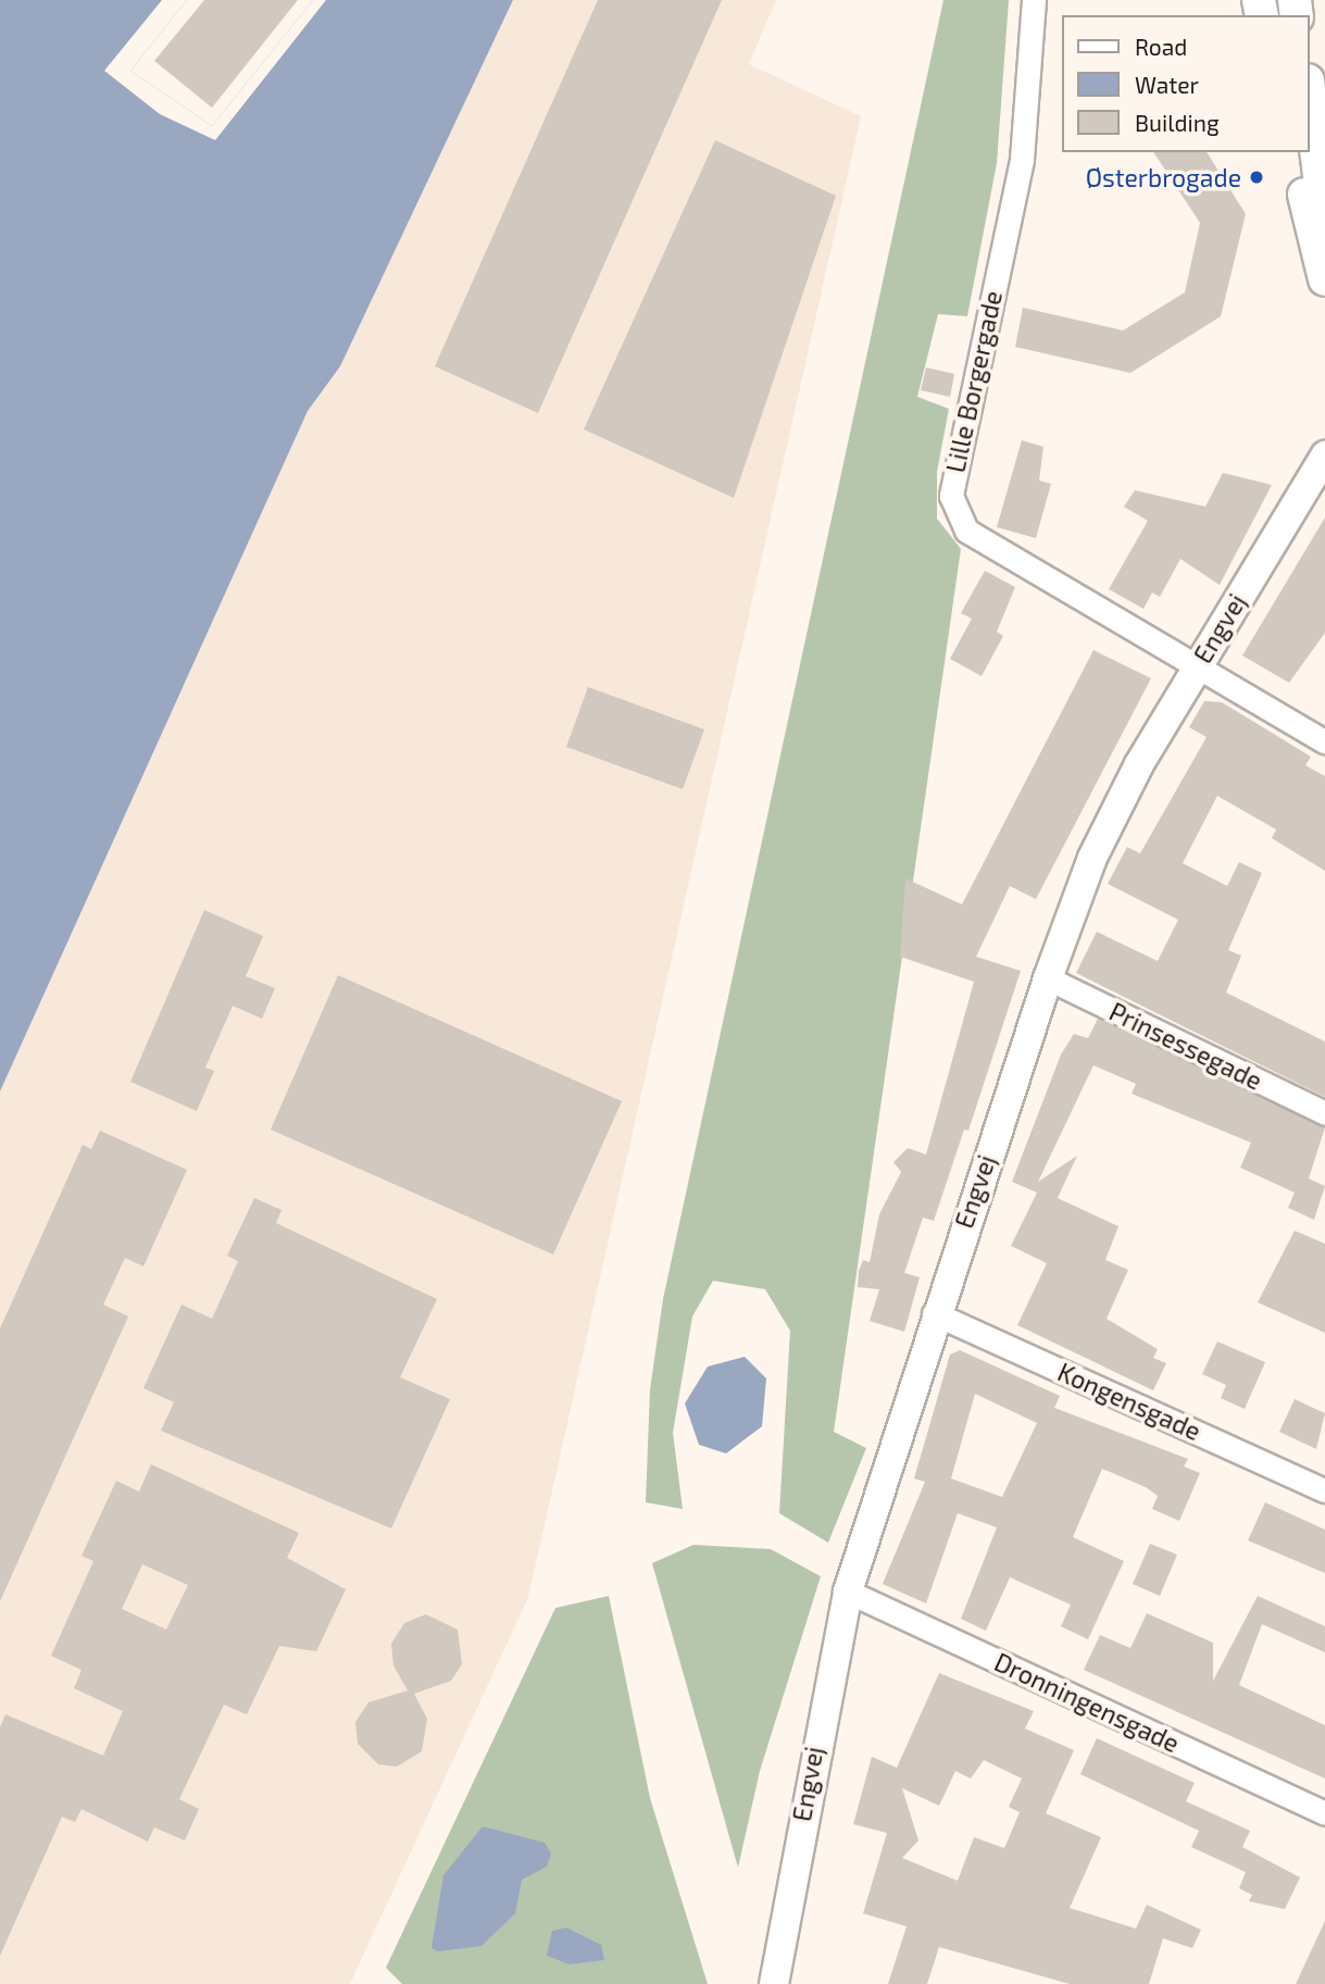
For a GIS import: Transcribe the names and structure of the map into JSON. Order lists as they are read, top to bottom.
{
  "streets": {
    "street": [
      "Lille Borgergade",
      "Engvej",
      "Prinsessegade",
      "Kongensgade",
      "Dronningensgade"
    ]
  },
  "crossings": [
    ["Lille Borgergade", "Engvej"],
    ["Engvej", "Prinsessegade"],
    ["Engvej", "Kongensgade"],
    ["Engvej", "Dronningensgade"]
  ],
  "places": ["Østerbrogade"],
  "legend": ["Road", "Water", "Building"]
}
